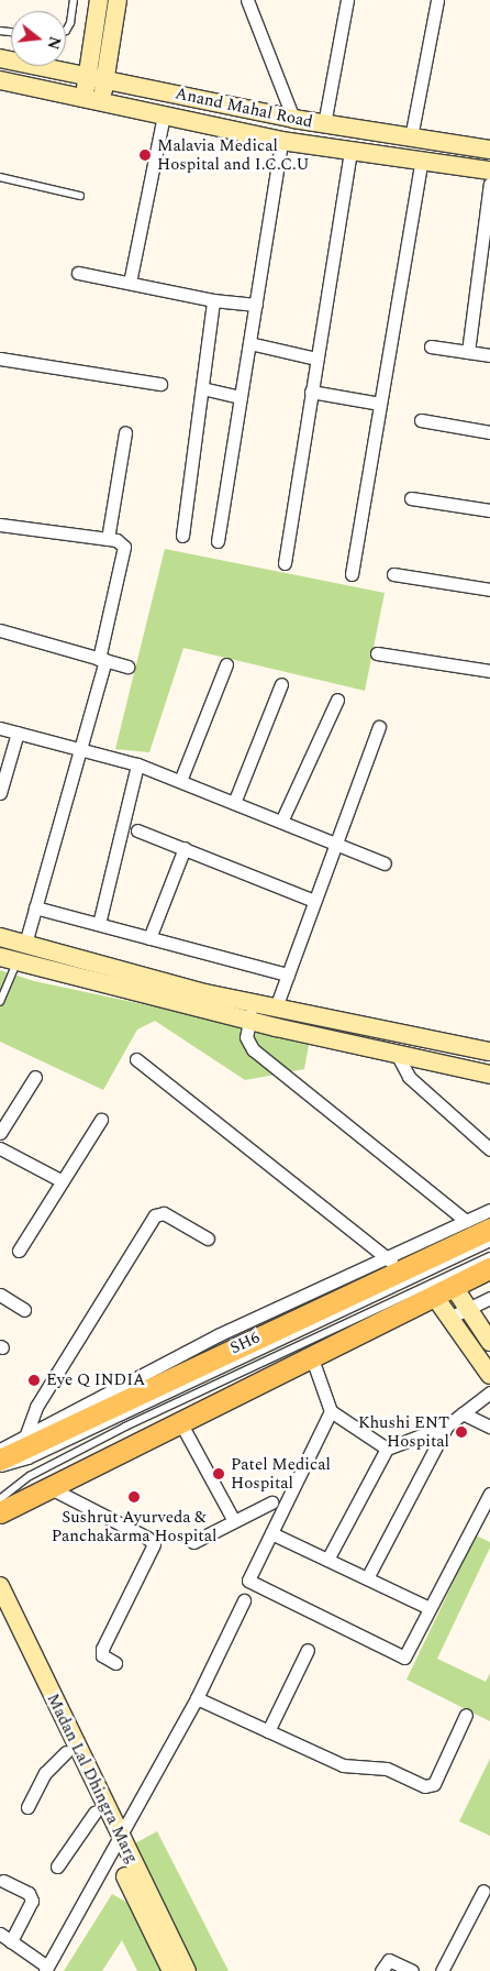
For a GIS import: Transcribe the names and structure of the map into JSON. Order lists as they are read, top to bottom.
{
  "streets": {
    "main road": ["SH6"],
    "street": ["Anand Mahal Road", "Madan Lal Dhingra Marg"]
  },
  "places": [
    "Malavia Medical Hospital and I.C.C.U",
    "Eye Q INDIA",
    "Khushi ENT Hospital",
    "Patel Medical Hospital",
    "Sushrut Ayurveda & Panchakarma Hospital"
  ],
  "north": "right"
}
